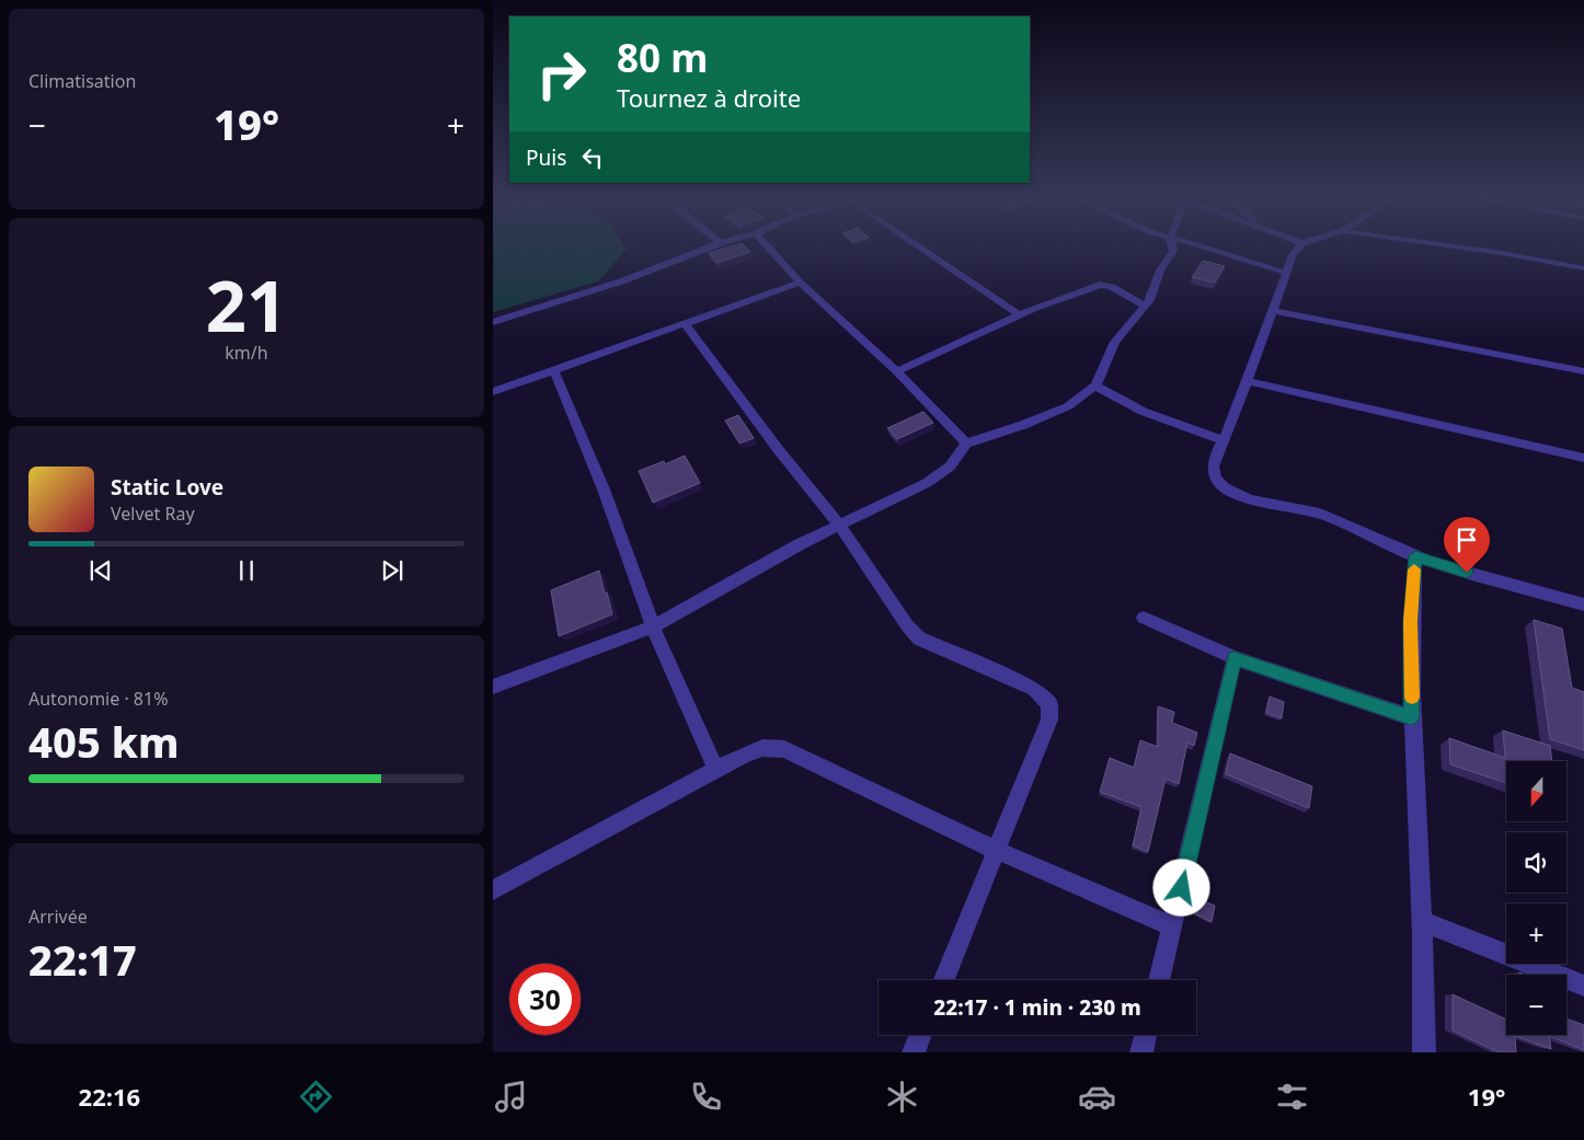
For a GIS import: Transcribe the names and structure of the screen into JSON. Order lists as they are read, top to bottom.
{
  "north": "bottom",
  "page": {
    "tile": [
      "Climatisation",
      ["21", "km/h"],
      ["Autonomie · 81%", "405 km"],
      ["Arrivée", "22:17"]
    ],
    "turn": ["80 m", "Tournez à droite"],
    "heat": ["−", "19°", "+"],
    "then": "Puis",
    "song": ["Static Love", "Velvet Ray"],
    "map_buttons": ["+", "−"],
    "limit": "30",
    "trip": "22:17 · 1 min · 230 m",
    "tabs": ["22:16", "19°"]
  }
}
